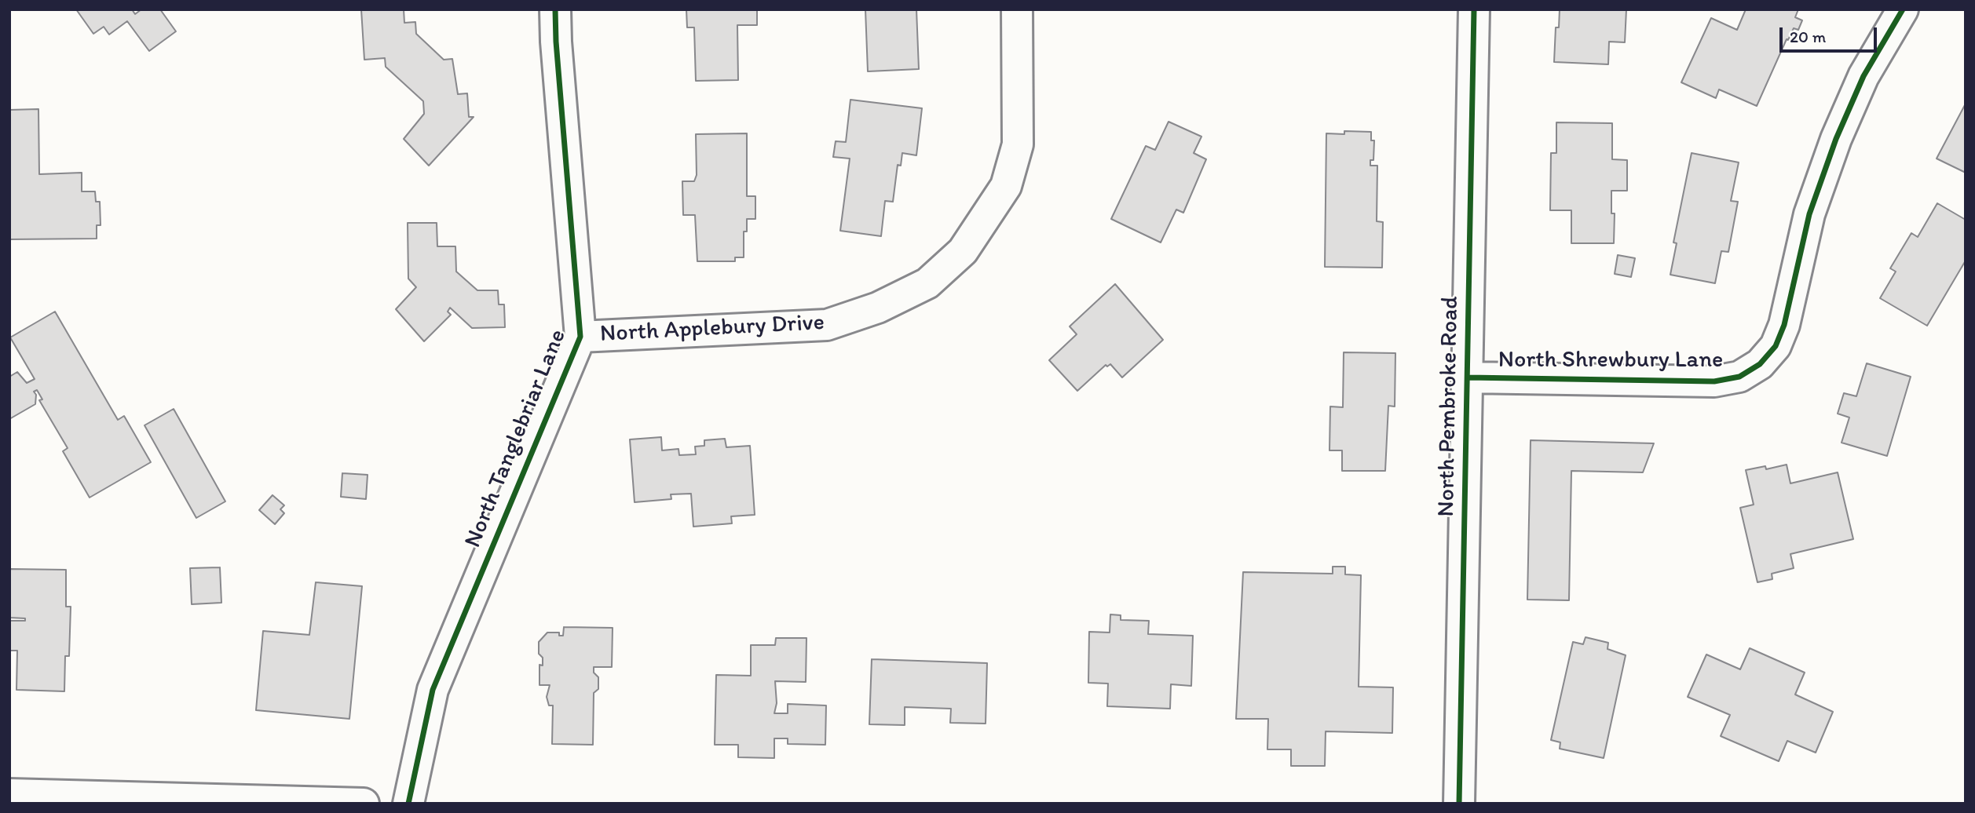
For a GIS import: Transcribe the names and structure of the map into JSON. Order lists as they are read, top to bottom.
{
  "streets": {
    "street": [
      "North Applebury Drive",
      "North Shrewbury Lane",
      "North Pembroke Road",
      "North Tanglebriar Lane"
    ]
  },
  "crossings": [
    ["North Applebury Drive", "North Tanglebriar Lane"],
    ["North Shrewbury Lane", "North Pembroke Road"]
  ],
  "scale_bar": "20 m"
}
